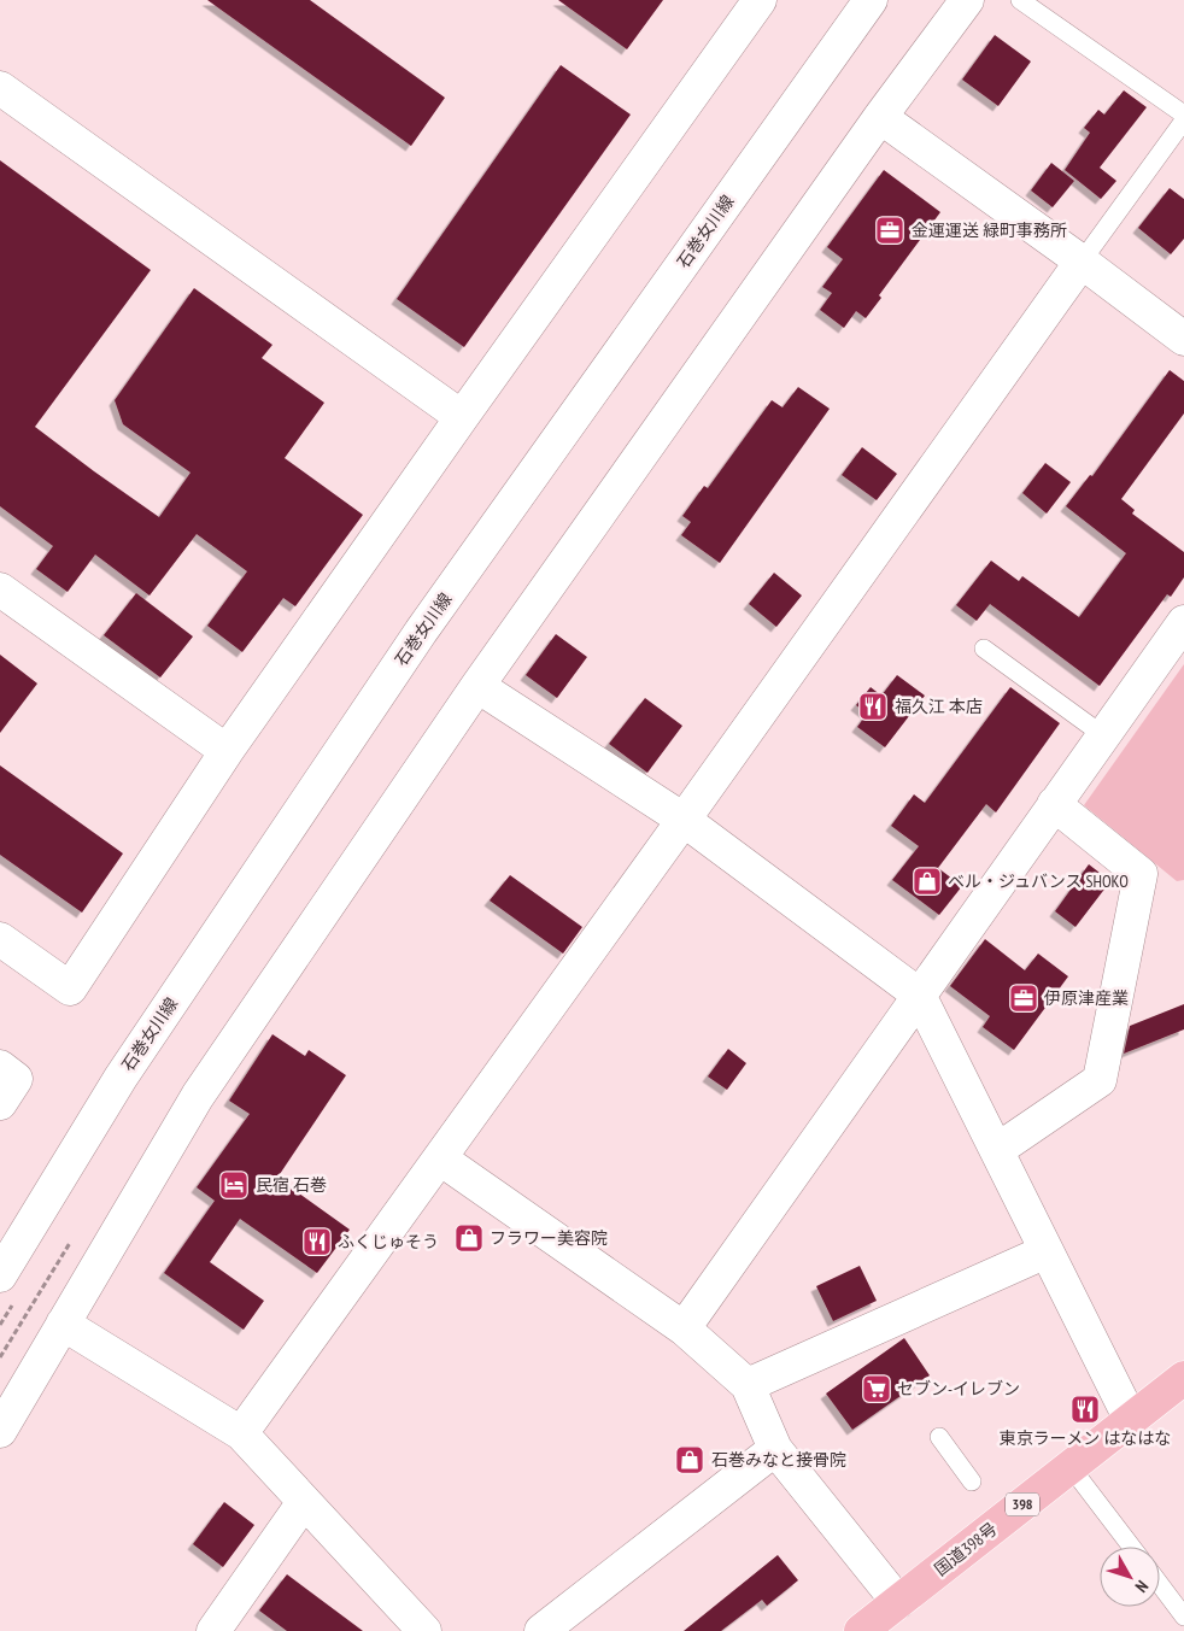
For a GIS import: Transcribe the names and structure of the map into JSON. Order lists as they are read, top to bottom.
{
  "streets": {
    "highway": ["398", "国道398号"],
    "street": ["石巻女川線"]
  },
  "places": {
    "office": ["金運運送 緑町事務所", "伊原津産業"],
    "restaurant": ["福久江 本店", "ふくじゅそう", "東京ラーメン はなはな"],
    "shop": ["ベル・ジュバンス SHOKO", "フラワー美容院", "石巻みなと接骨院"],
    "hotel": ["民宿 石巻"],
    "supermarket": ["セブン-イレブン"]
  },
  "north": "bottom right"
}
